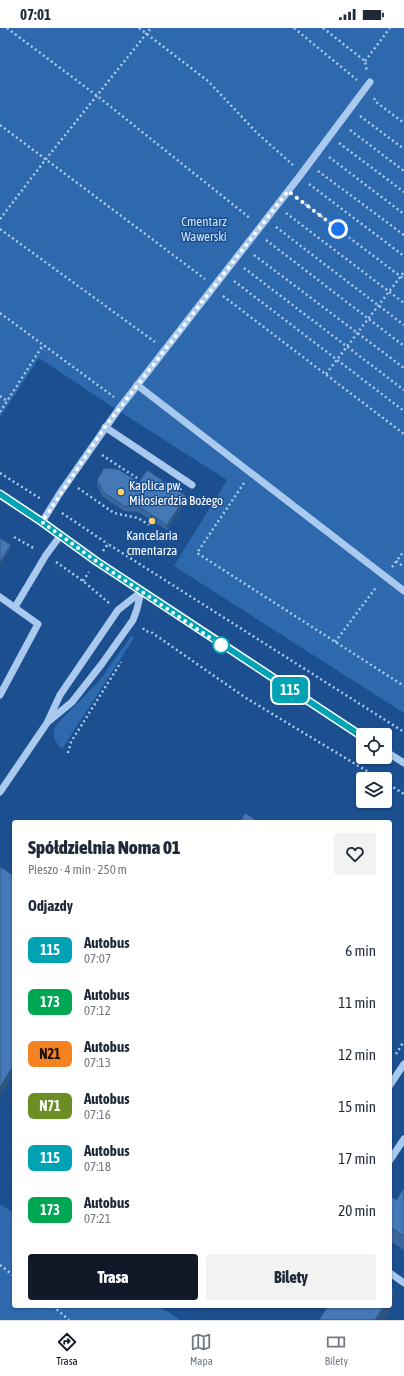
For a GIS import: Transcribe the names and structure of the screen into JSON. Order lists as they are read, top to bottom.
{
  "parks": ["Cmentarz Wawerski"],
  "places": ["Kaplica pw. Miłosierdzia Bożego", "Kancelaria cmentarza"],
  "lines": ["bus line 115"],
  "page": {
    "status": "07:01",
    "on_map": "115",
    "heading": [
      ["Spółdzielnia Noma 01", "Pieszo · 4 min · 250 m"],
      "Odjazdy"
    ],
    "list": [
      {
        "mark": "115",
        "name": "Autobus",
        "note": "07:07",
        "value": "6 min"
      },
      {
        "mark": "173",
        "name": "Autobus",
        "note": "07:12",
        "value": "11 min"
      },
      {
        "mark": "N21",
        "name": "Autobus",
        "note": "07:13",
        "value": "12 min"
      },
      {
        "mark": "N71",
        "name": "Autobus",
        "note": "07:16",
        "value": "15 min"
      },
      {
        "mark": "115",
        "name": "Autobus",
        "note": "07:18",
        "value": "17 min"
      },
      {
        "mark": "173",
        "name": "Autobus",
        "note": "07:21",
        "value": "20 min"
      }
    ],
    "buttons": ["Trasa", "Bilety"],
    "tabs": ["Trasa", "Mapa", "Bilety"]
  }
}
